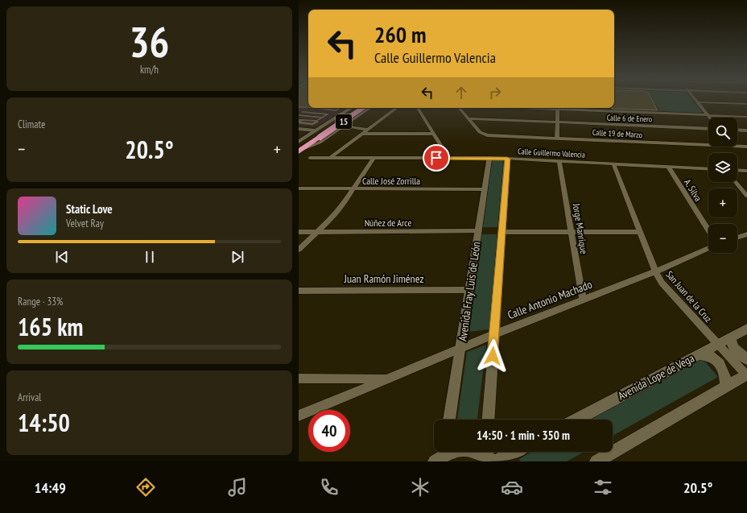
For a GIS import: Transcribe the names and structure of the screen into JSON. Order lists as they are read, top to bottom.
{
  "streets": {
    "highway": ["15"],
    "street": [
      "Calle 6 de Enero",
      "Calle 19 de Marzo",
      "Calle Guillermo Valencia",
      "Calle José Zorrilla",
      "A. Silva",
      "Núñez de Arce",
      "Jorge Manrique",
      "Juan Ramón Jiménez",
      "Avenida Fray Luis de León",
      "San Juan de la Cruz",
      "Calle Antonio Machado",
      "Avenida Lope de Vega"
    ]
  },
  "crossings": [
    ["Calle 6 de Enero", "Calle 19 de Marzo"],
    ["Calle Guillermo Valencia", "A. Silva"],
    ["Calle Guillermo Valencia", "Jorge Manrique"],
    ["Calle Guillermo Valencia", "Avenida Fray Luis de León"],
    ["Calle Guillermo Valencia", "San Juan de la Cruz"],
    ["Calle José Zorrilla", "Avenida Fray Luis de León"],
    ["Núñez de Arce", "Avenida Fray Luis de León"],
    ["Jorge Manrique", "Calle Antonio Machado"],
    ["Juan Ramón Jiménez", "Avenida Fray Luis de León"],
    ["Avenida Fray Luis de León", "Calle Antonio Machado"],
    ["San Juan de la Cruz", "Calle Antonio Machado"],
    ["San Juan de la Cruz", "Avenida Lope de Vega"]
  ],
  "page": {
    "tile": [
      ["36", "km/h"],
      "Climate",
      ["Range · 33%", "165 km"],
      ["Arrival", "14:50"]
    ],
    "turn": ["260 m", "Calle Guillermo Valencia"],
    "map_buttons": ["+", "−"],
    "heat": ["−", "20.5°", "+"],
    "song": ["Static Love", "Velvet Ray"],
    "limit": "40",
    "trip": "14:50 · 1 min · 350 m",
    "tabs": ["14:49", "20.5°"]
  }
}
